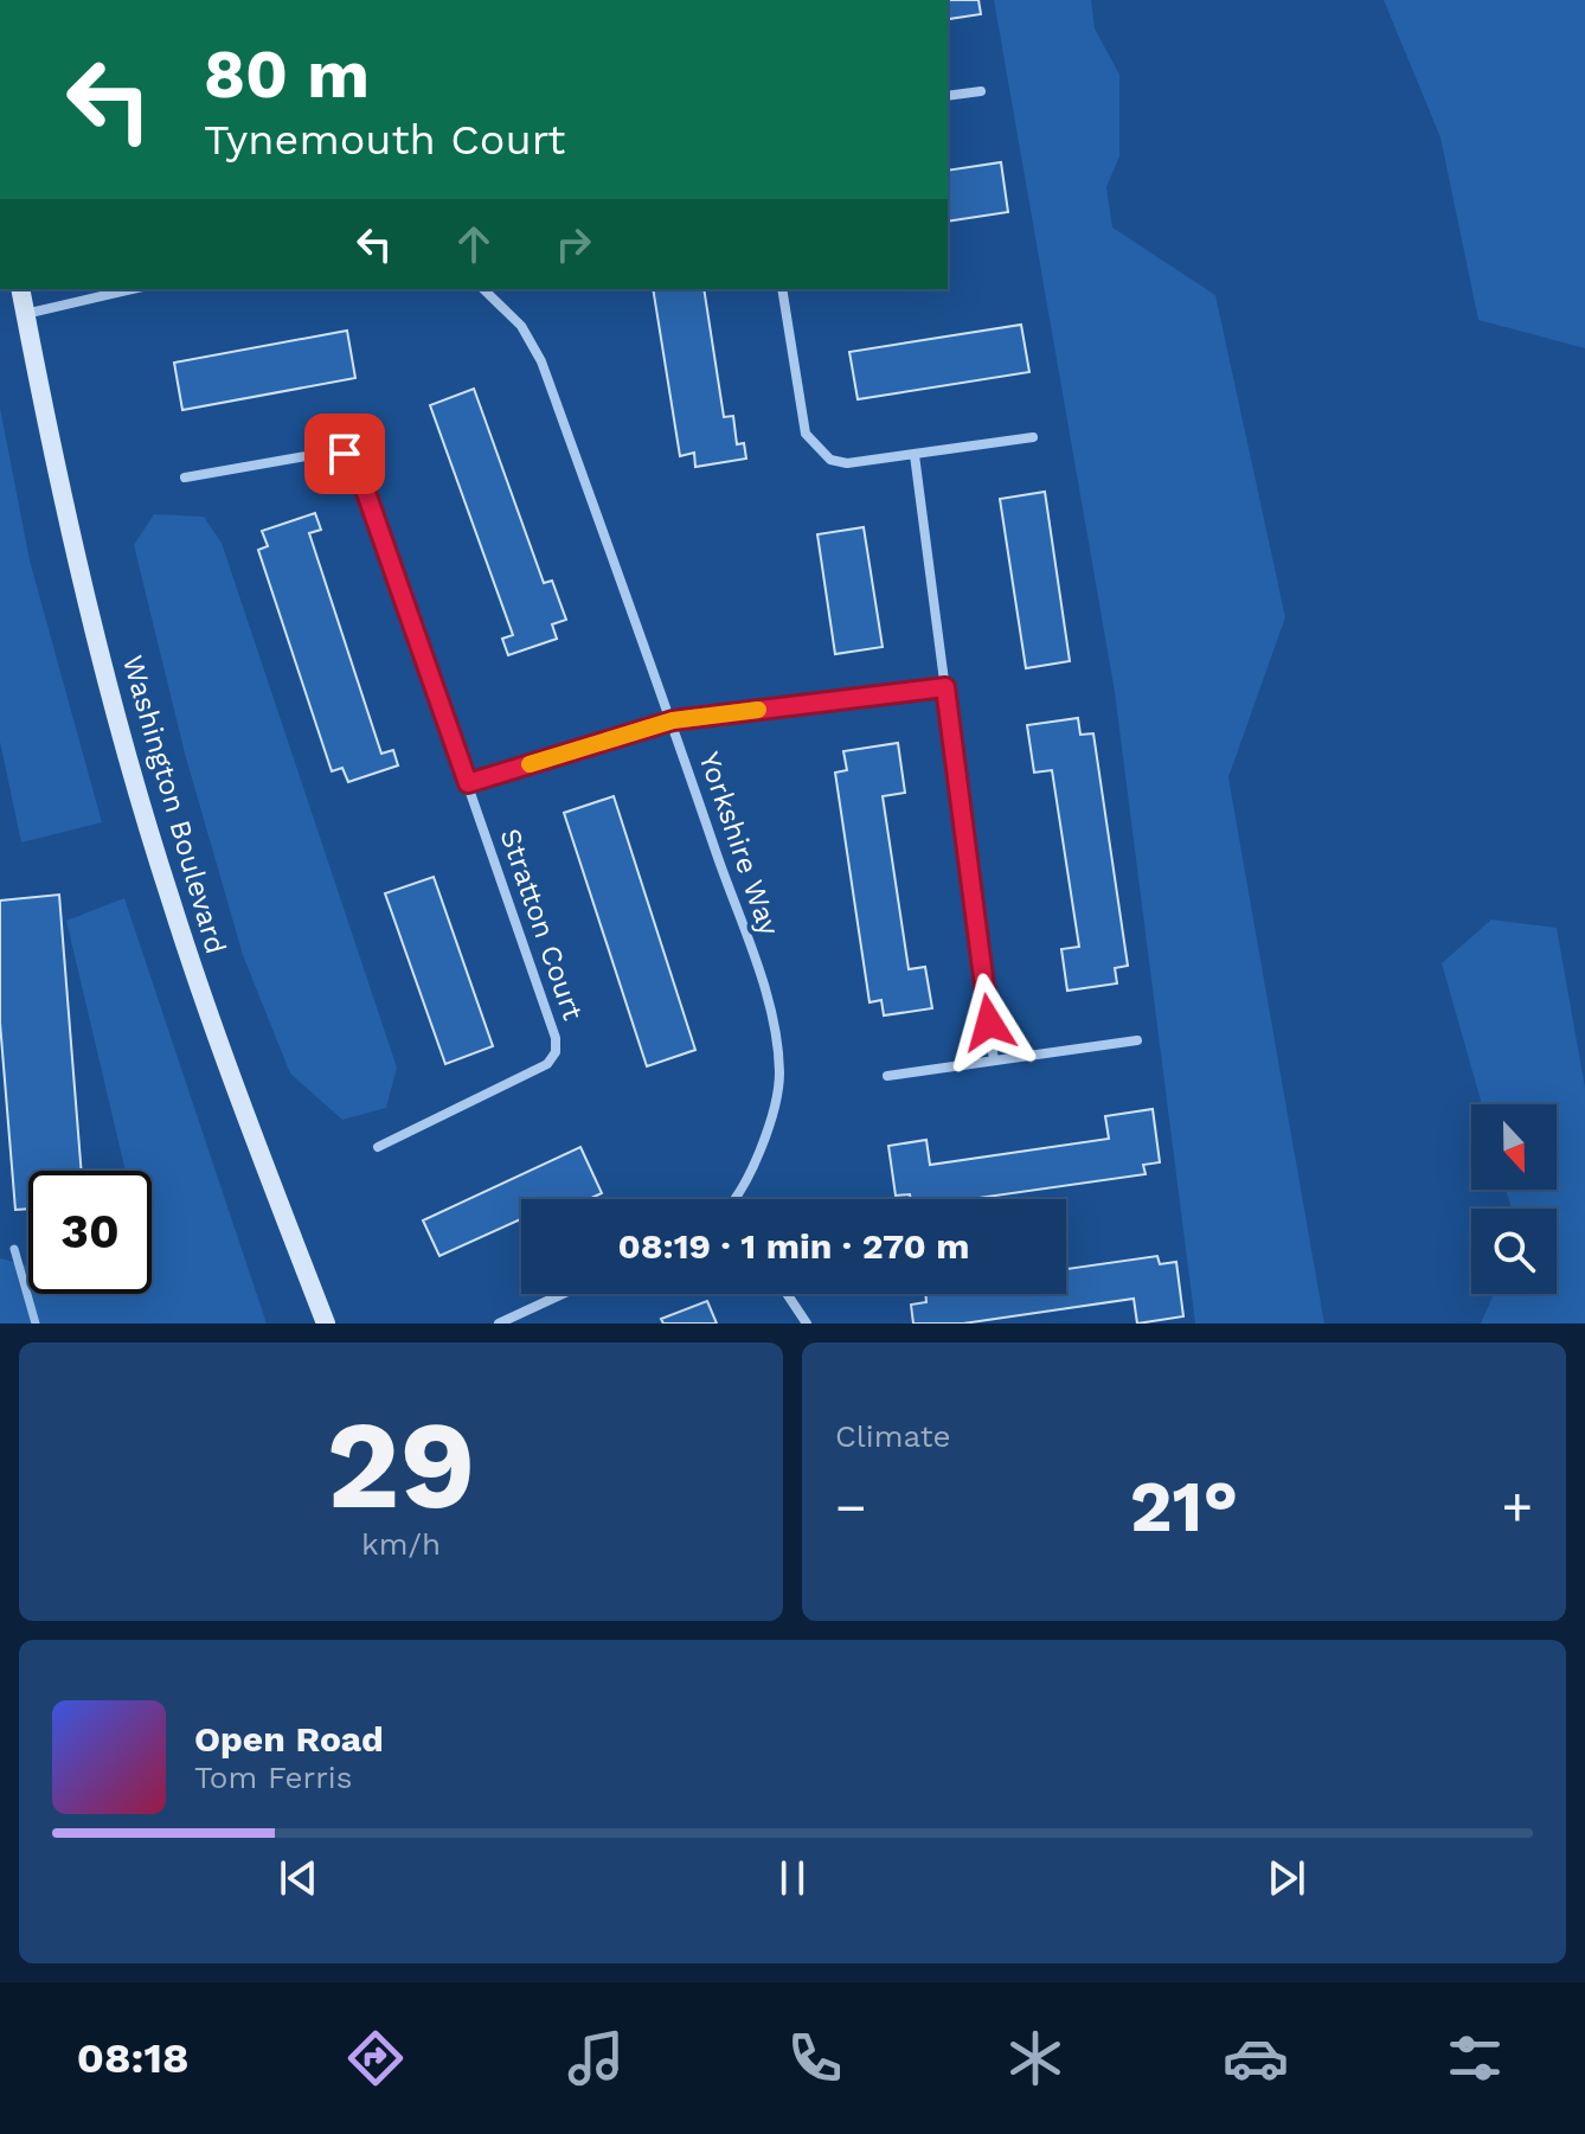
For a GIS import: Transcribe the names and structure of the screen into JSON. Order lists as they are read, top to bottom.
{
  "streets": {
    "street": ["Washington Boulevard", "Yorkshire Way", "Stratton Court"]
  },
  "north": "bottom",
  "page": {
    "turn": ["80 m", "Tynemouth Court"],
    "limit": "30",
    "trip": "08:19 · 1 min · 270 m",
    "tile": [
      ["29", "km/h"],
      "Climate"
    ],
    "heat": ["−", "21°", "+"],
    "song": ["Open Road", "Tom Ferris"],
    "tabs": "08:18"
  }
}
